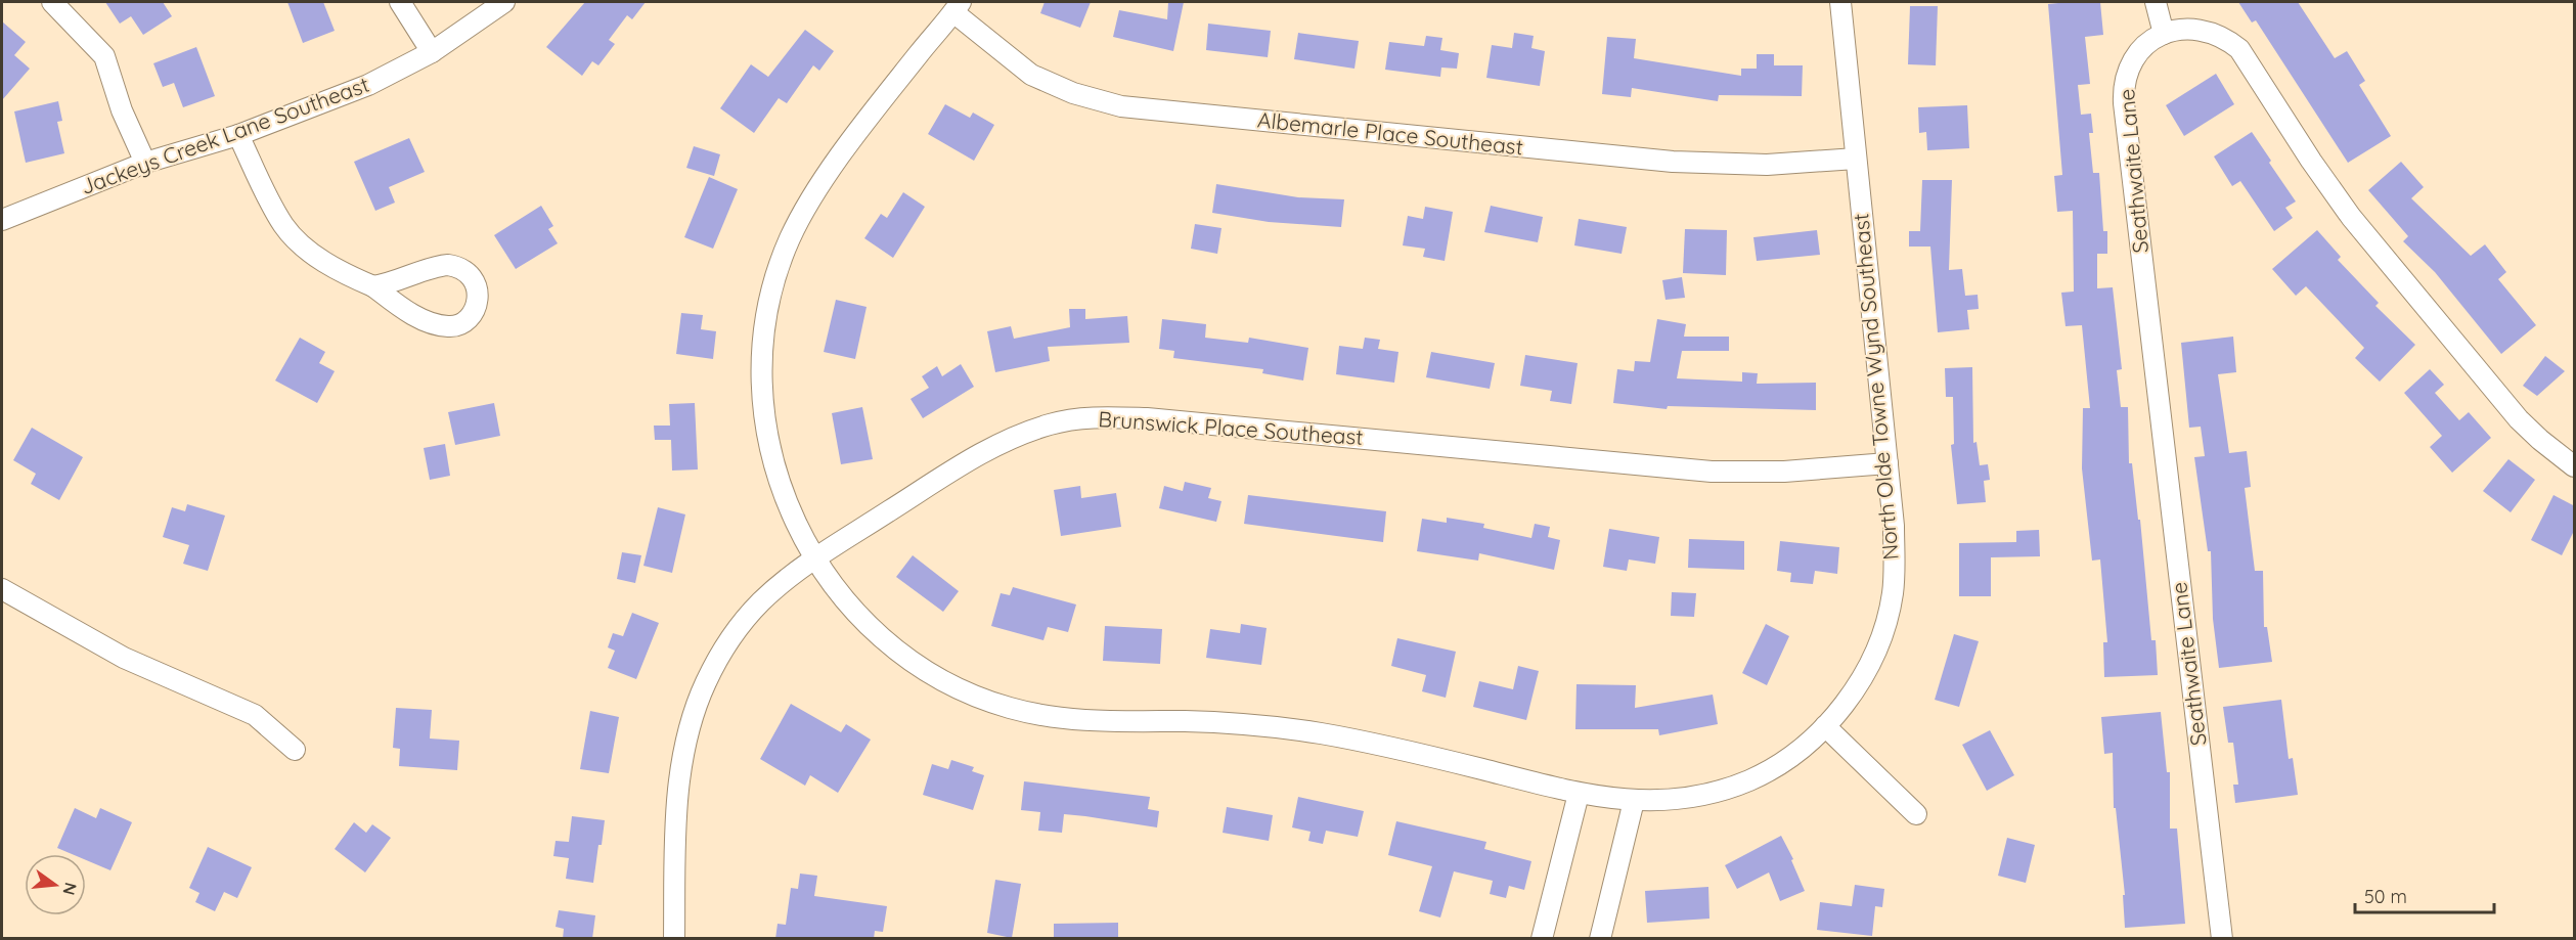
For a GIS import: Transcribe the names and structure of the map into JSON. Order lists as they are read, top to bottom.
{
  "streets": {
    "street": [
      "Albemarle Place Southeast",
      "Jackeys Creek Lane Southeast",
      "Seathwaite Lane",
      "North Olde Towne Wynd Southeast",
      "Brunswick Place Southeast"
    ]
  },
  "crossings": [
    ["Albemarle Place Southeast", "North Olde Towne Wynd Southeast"],
    ["North Olde Towne Wynd Southeast", "Brunswick Place Southeast"]
  ],
  "scale_bar": "50 m",
  "north": "right"
}
